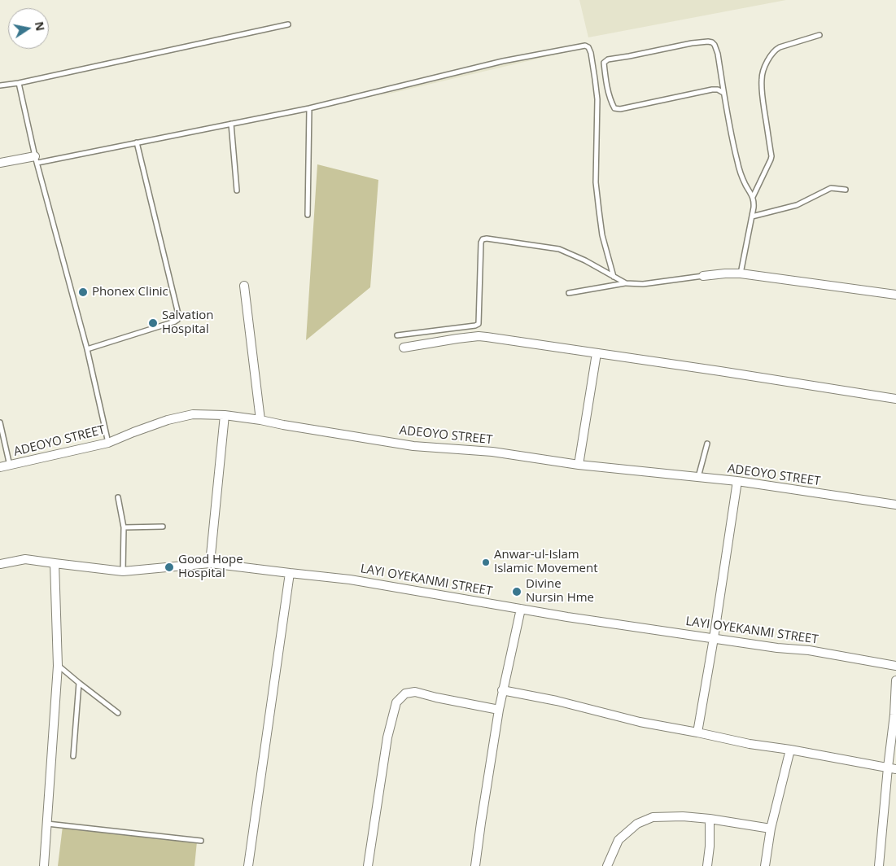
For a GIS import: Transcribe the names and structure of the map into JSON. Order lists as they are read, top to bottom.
{
  "streets": {
    "street": ["ADEOYO STREET", "LAYI OYEKANMI STREET"]
  },
  "places": [
    "Phonex Clinic",
    "Salvation Hospital",
    "Anwar-ul-Islam Islamic Movement",
    "Good Hope Hospital",
    "Divine Nursin Hme"
  ],
  "north": "right"
}
